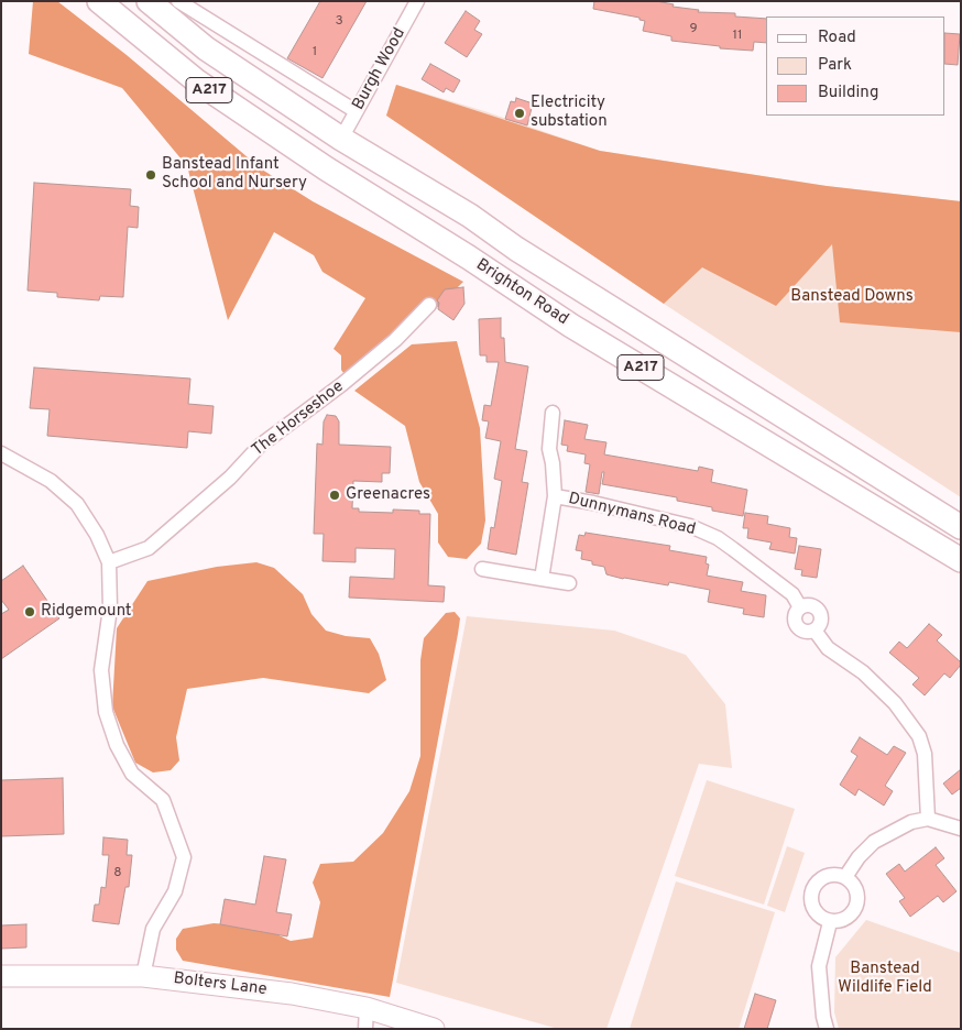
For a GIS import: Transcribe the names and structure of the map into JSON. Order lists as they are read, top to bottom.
{
  "streets": {
    "highway": ["A217", "Brighton Road"],
    "main road": ["Bolters Lane"],
    "street": ["Burgh Wood", "The Horseshoe", "Dunnymans Road"]
  },
  "crossings": [
    ["Burgh Wood", "Brighton Road"]
  ],
  "parks": ["Banstead Downs", "Banstead Wildlife Field"],
  "places": [
    "Electricity substation",
    "Banstead Infant School and Nursery",
    "Greenacres",
    "Ridgemount"
  ],
  "house_numbers": [
    "3",
    "9",
    "11",
    "1",
    "8"
  ],
  "legend": ["Road", "Park", "Building"]
}
